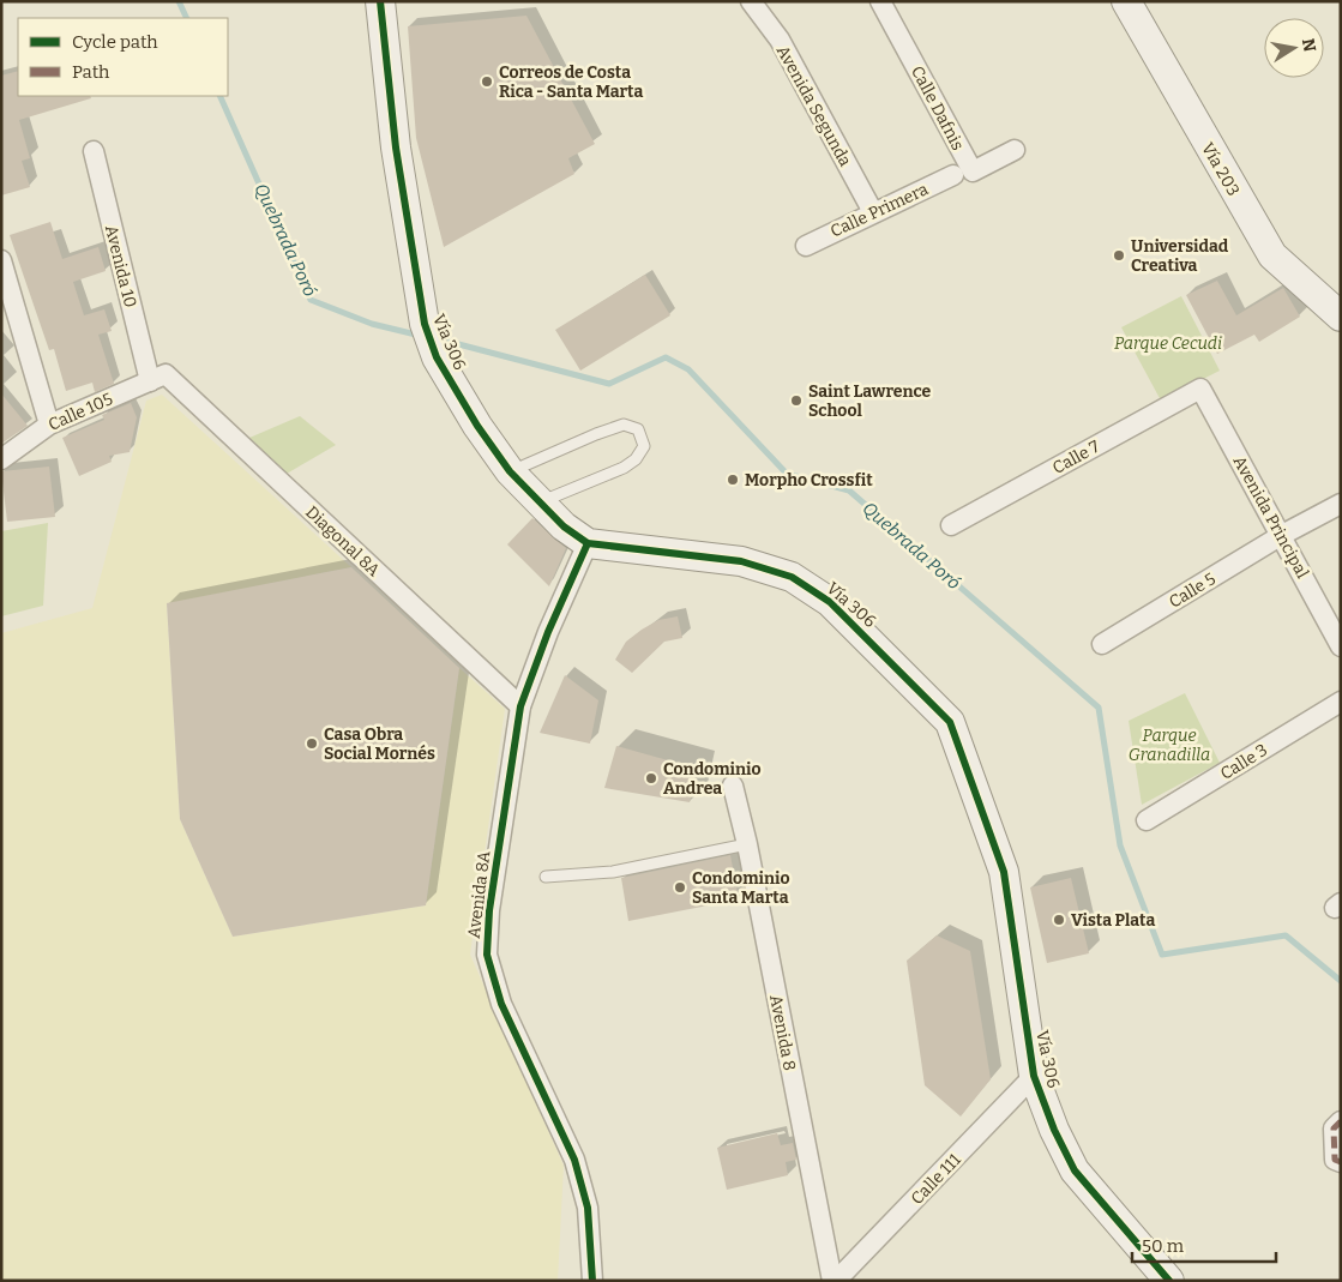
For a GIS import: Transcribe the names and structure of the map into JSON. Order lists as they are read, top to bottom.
{
  "streets": {
    "street": [
      "Avenida Segunda",
      "Calle Dafnis",
      "Vía 203",
      "Calle Primera",
      "Avenida 10",
      "Vía 306",
      "Calle 105",
      "Calle 7",
      "Avenida Principal",
      "Diagonal 8A",
      "Calle 5",
      "Calle 3",
      "Avenida 8A",
      "Avenida 8",
      "Calle 111"
    ]
  },
  "crossings": [
    ["Avenida Segunda", "Calle Primera"],
    ["Avenida 10", "Calle 105"],
    ["Avenida 10", "Diagonal 8A"],
    ["Vía 306", "Avenida 8A"],
    ["Vía 306", "Calle 111"],
    ["Calle 105", "Diagonal 8A"],
    ["Calle 7", "Avenida Principal"],
    ["Avenida Principal", "Calle 5"],
    ["Diagonal 8A", "Avenida 8A"],
    ["Avenida 8", "Calle 111"]
  ],
  "water": ["Quebrada Poró"],
  "parks": ["Parque Cecudi", "Parque Granadilla"],
  "places": [
    "Correos de Costa Rica - Santa Marta",
    "Universidad Creativa",
    "Saint Lawrence School",
    "Morpho Crossfit",
    "Casa Obra Social Mornés",
    "Condominio Andrea",
    "Condominio Santa Marta",
    "Vista Plata"
  ],
  "legend": ["Cycle path", "Path"],
  "scale_bar": "50 m",
  "north": "right"
}
